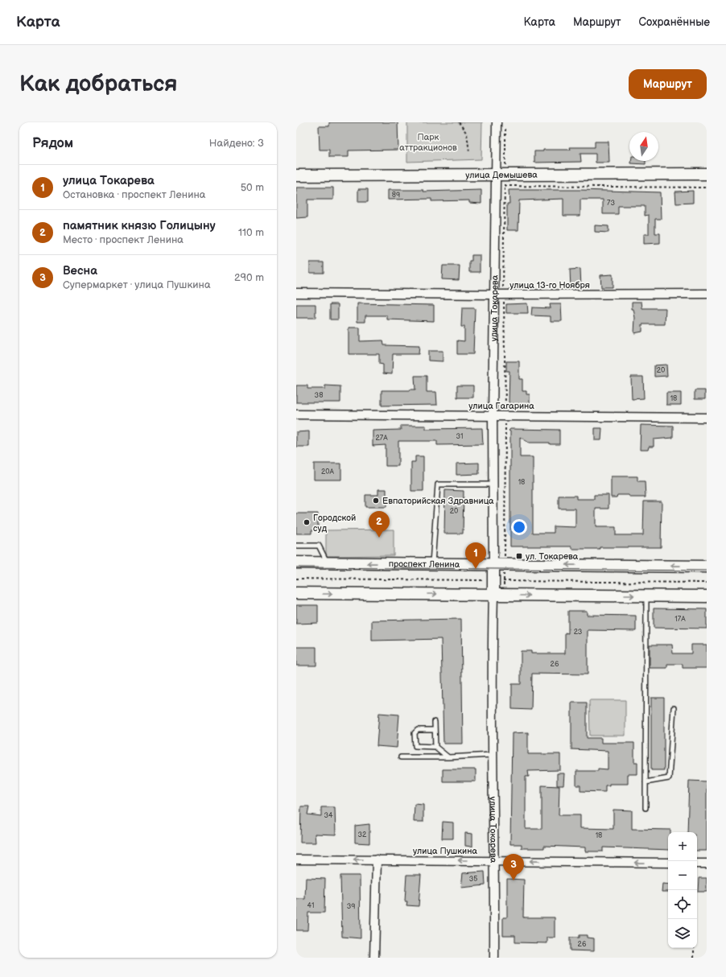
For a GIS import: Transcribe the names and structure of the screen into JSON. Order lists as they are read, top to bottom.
{
  "streets": {
    "street": [
      "улица Демышева",
      "улица 13-го Ноября",
      "улица Токарева",
      "улица Гагарина",
      "проспект Ленина",
      "улица Пушкина"
    ]
  },
  "crossings": [
    ["улица Демышева", "улица Токарева"],
    ["улица 13-го Ноября", "улица Токарева"],
    ["улица Токарева", "улица Гагарина"],
    ["улица Токарева", "проспект Ленина"],
    ["улица Токарева", "улица Пушкина"]
  ],
  "one_way": ["улица Пушкина"],
  "parks": ["Парк аттракционов"],
  "places": {
    "other": ["Евпаторийская Здравница", "Городской суд"],
    "transit": ["ул. Токарева"]
  },
  "house_numbers": [
    "89",
    "73",
    "20",
    "38",
    "18",
    "31",
    "27А",
    "20А",
    "18",
    "20",
    "17А",
    "23",
    "26",
    "34",
    "32",
    "18",
    "35",
    "41",
    "39",
    "26"
  ],
  "north": "top",
  "page": {
    "header": "Карта",
    "nav": ["Карта", "Маршрут", "Сохранённые"],
    "buttons": "Маршрут",
    "title": "Как добраться",
    "heading": ["Рядом", "Найдено: 3"],
    "list": [
      {
        "mark": "1",
        "name": "улица Токарева",
        "note": "Остановка · проспект Ленина",
        "value": "50 m"
      },
      {
        "mark": "2",
        "name": "памятник князю Голицыну",
        "note": "Место · проспект Ленина",
        "value": "110 m"
      },
      {
        "mark": "3",
        "name": "Весна",
        "note": "Супермаркет · улица Пушкина",
        "value": "290 m"
      }
    ],
    "pins": ["2", "1", "3"],
    "map_buttons": ["+", "−"]
  }
}
